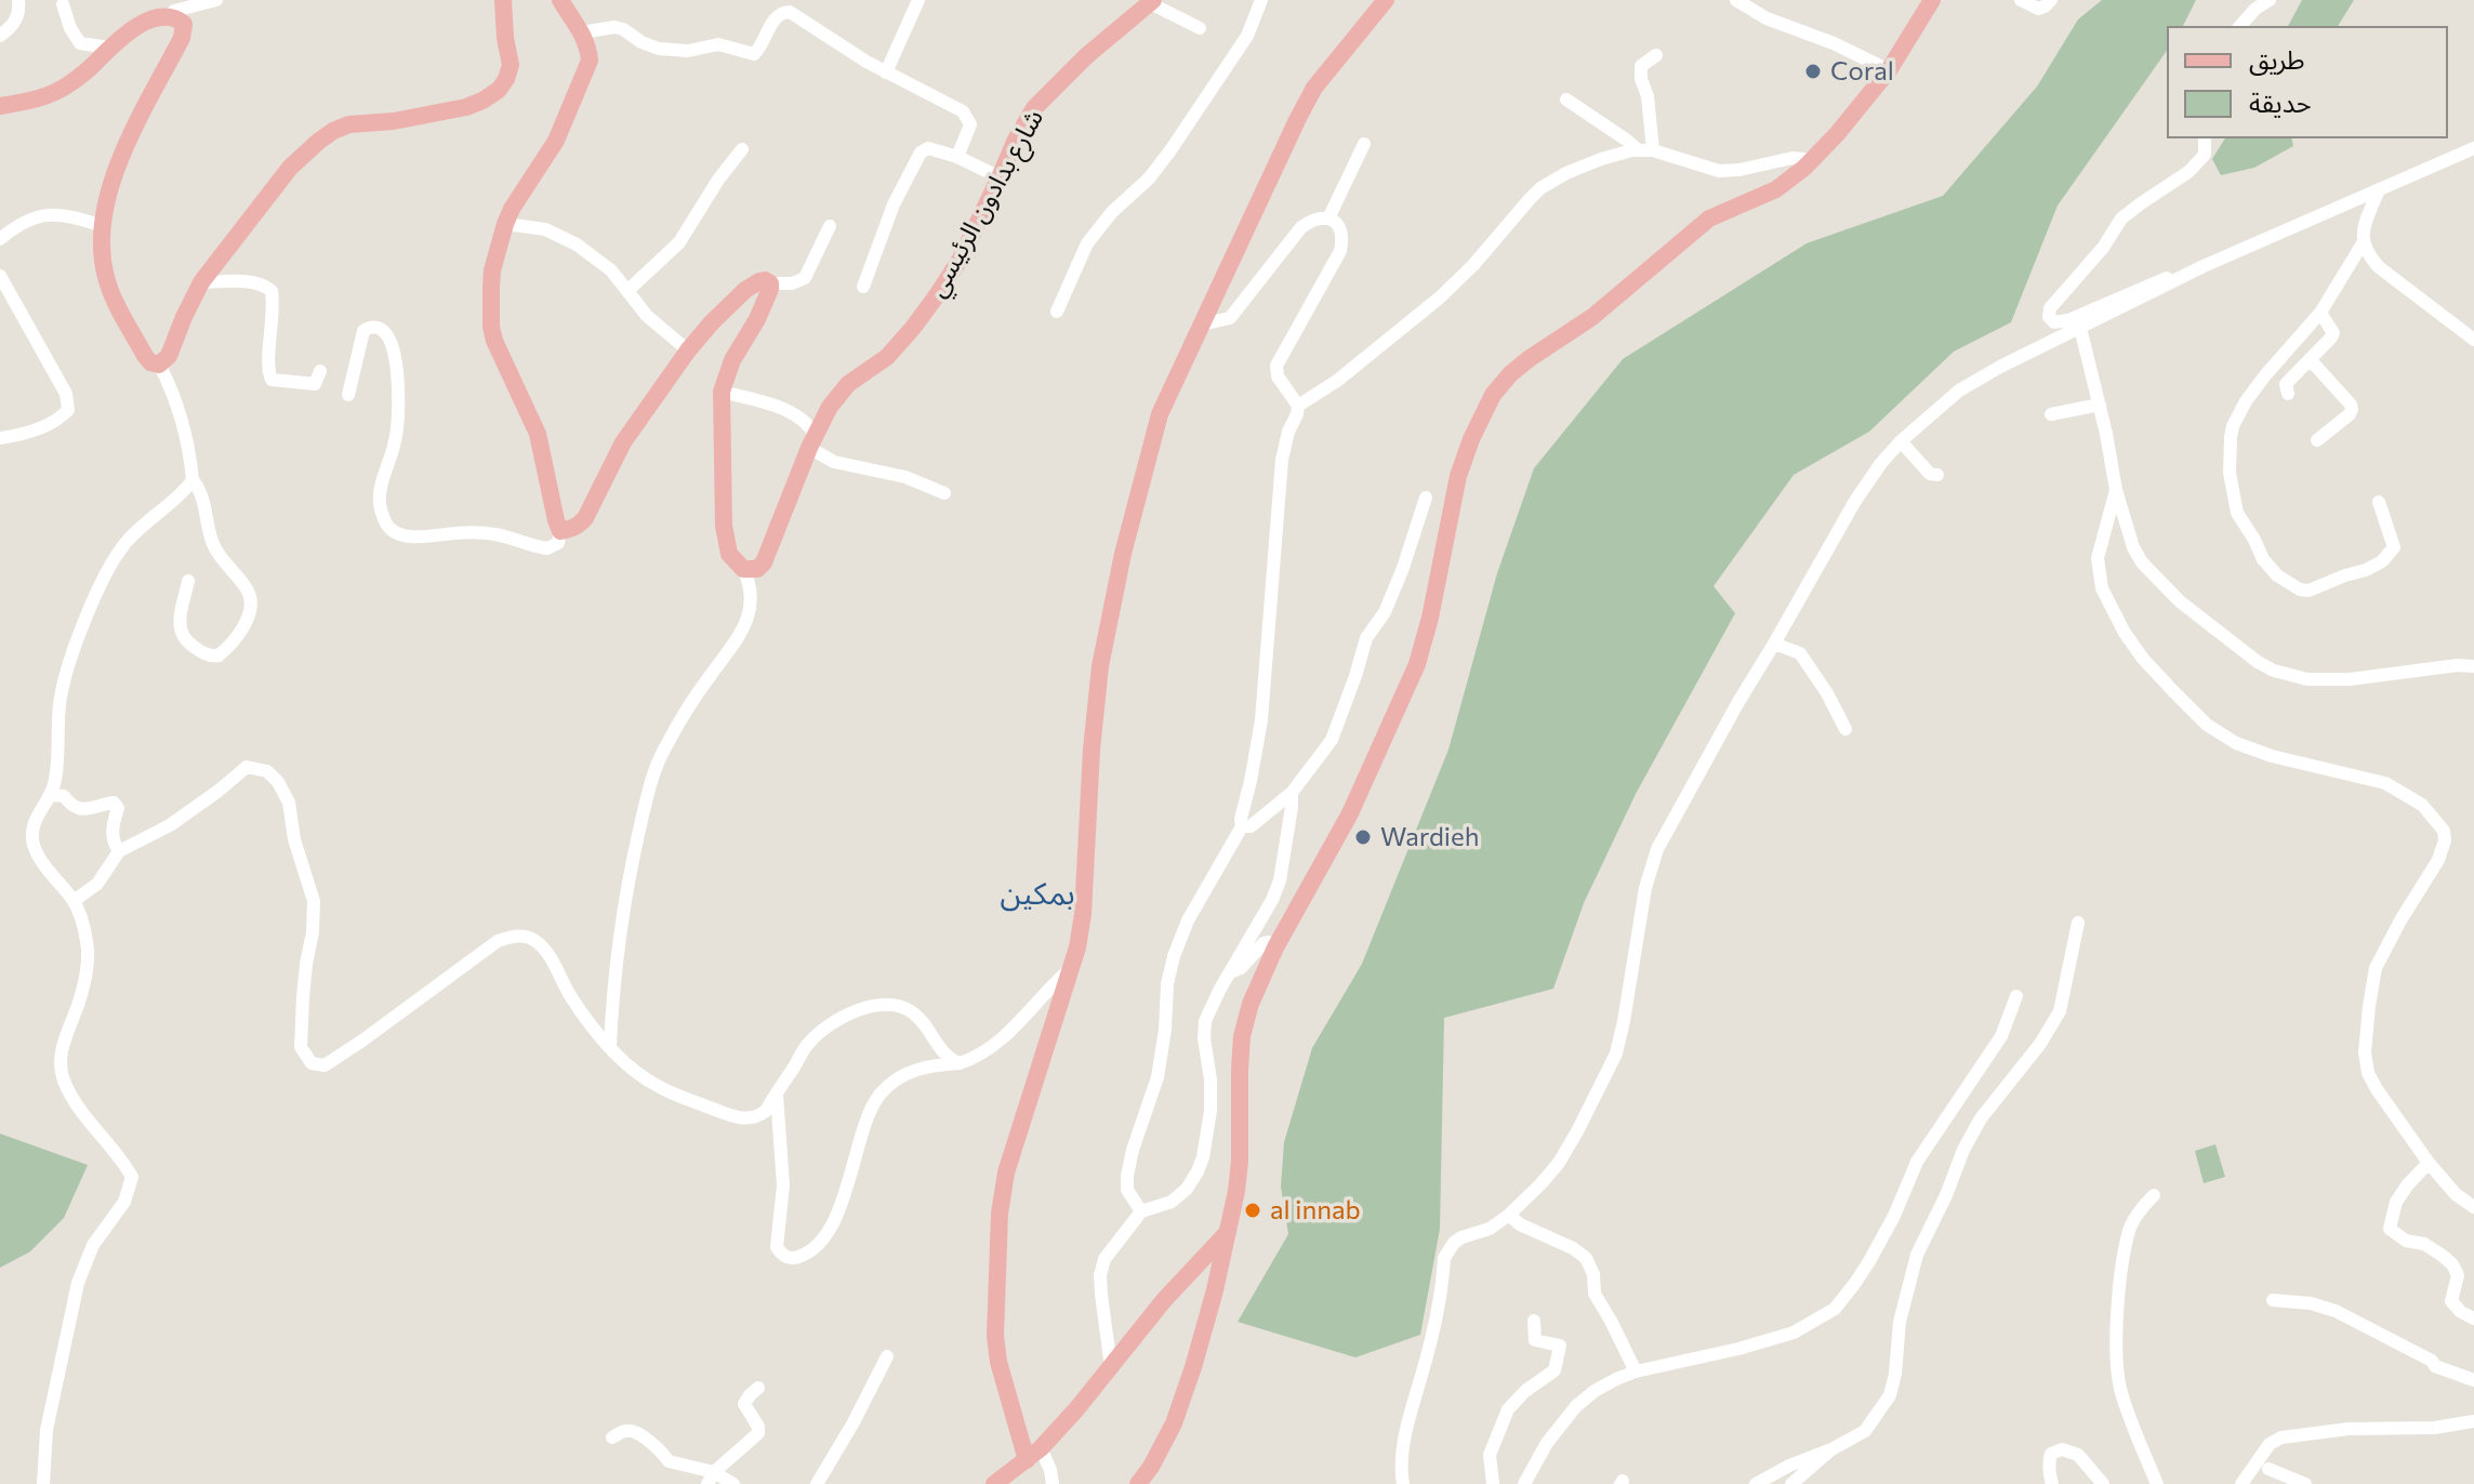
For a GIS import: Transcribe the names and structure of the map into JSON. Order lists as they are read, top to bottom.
{
  "streets": {
    "main road": ["شارع بدادون الرئيسي"]
  },
  "districts": ["بمكين"],
  "places": ["Coral", "Wardieh", "al innab"],
  "legend": ["طريق", "حديقة"]
}
